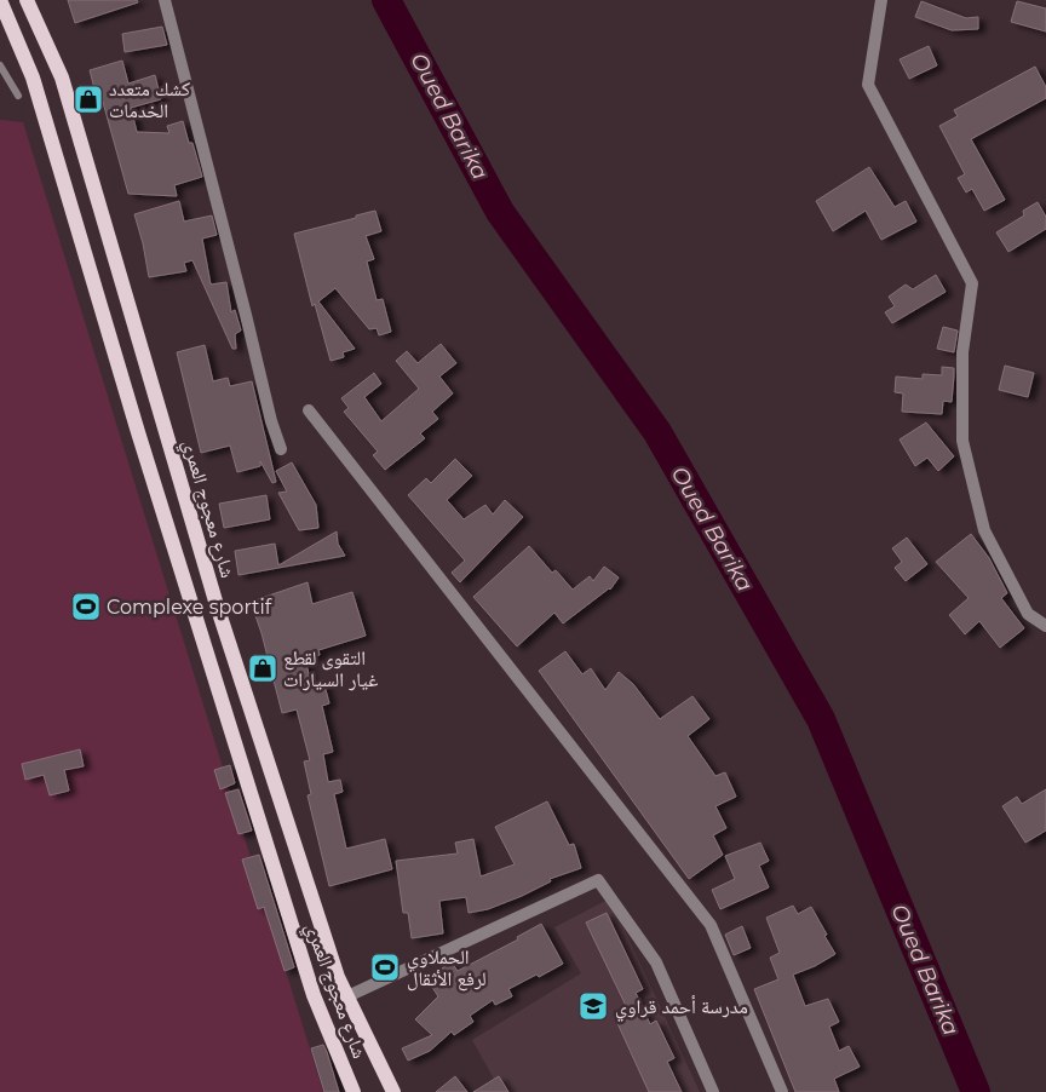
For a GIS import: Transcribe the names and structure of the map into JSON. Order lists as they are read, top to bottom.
{
  "streets": {
    "main road": ["شارع معجوج العمري"]
  },
  "water": ["Oued Barika"],
  "places": {
    "shop": ["كشك متعدد الخدمات", "التقوى لقطع غيار السيارات"],
    "sports": ["Complexe sportif", "الحملاوي لرفع الأثقال"],
    "school or university": ["مدرسة أحمد قراوي"]
  }
}
